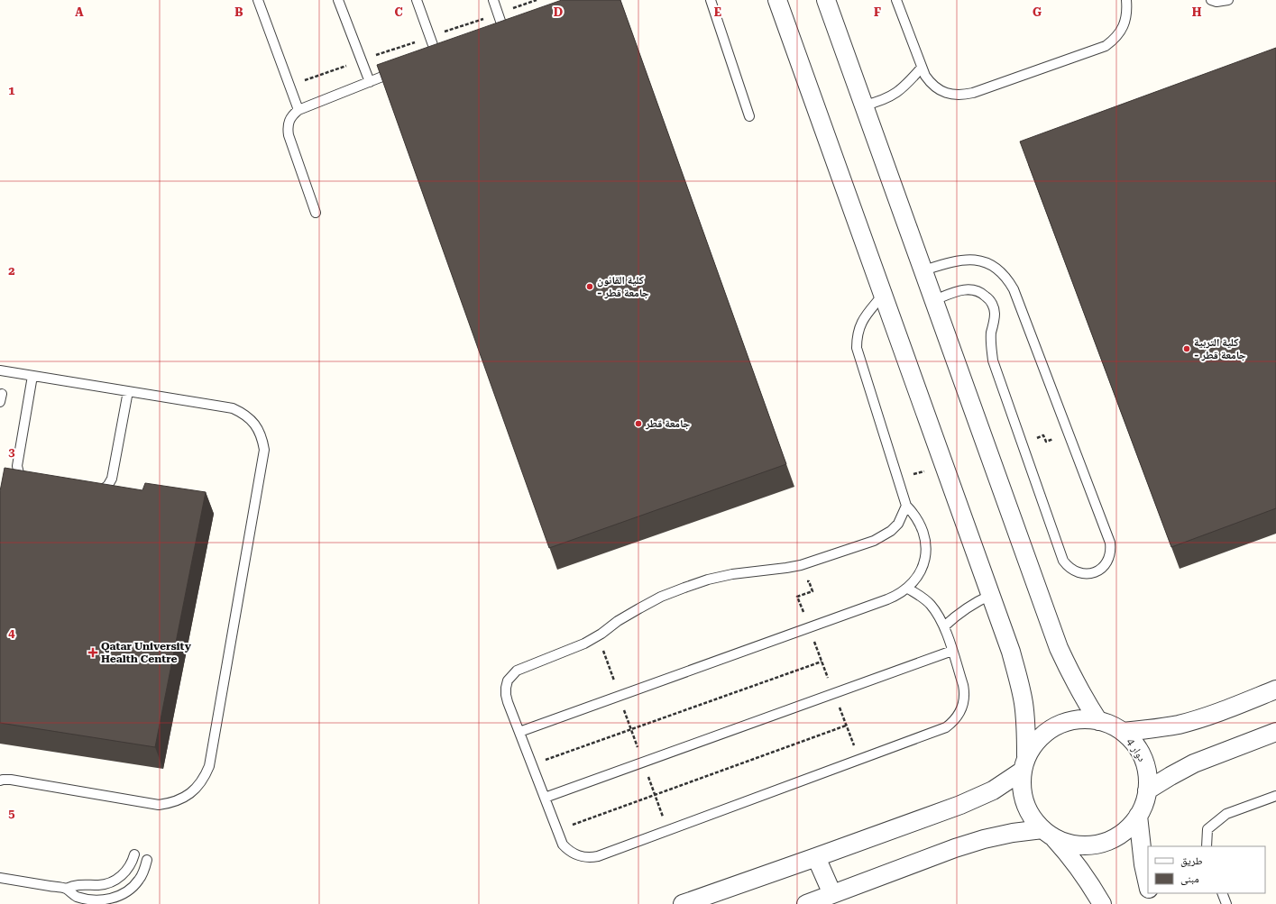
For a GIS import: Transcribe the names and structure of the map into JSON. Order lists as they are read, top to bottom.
{
  "streets": {
    "street": ["دوار 4"]
  },
  "places": {
    "other": ["كلية القانون - جامعة قطر", "كلية التربية - جامعة قطر", "جامعة قطر"],
    "health": ["Qatar University Health Centre"]
  },
  "legend": ["طريق", "مبنى"],
  "grid": {
    "columns": [
      "A",
      "B",
      "C",
      "D",
      "E",
      "F",
      "G",
      "H"
    ],
    "rows": [
      "1",
      "2",
      "3",
      "4",
      "5"
    ]
  }
}
